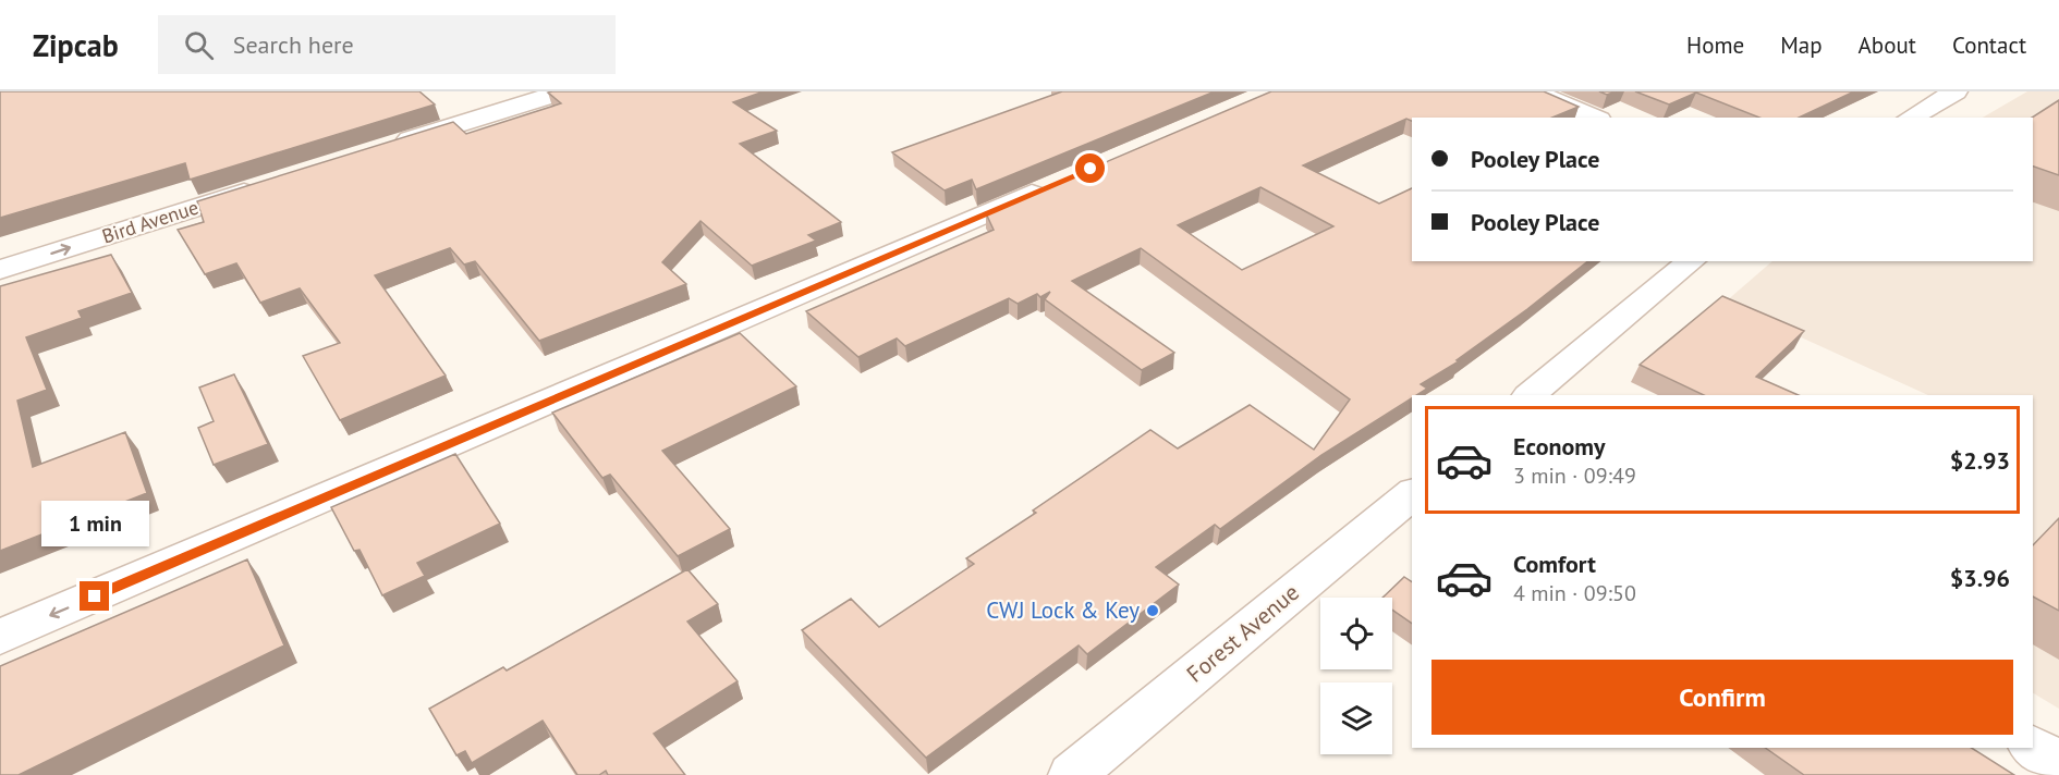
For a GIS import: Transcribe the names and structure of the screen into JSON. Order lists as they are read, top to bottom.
{
  "streets": {
    "street": ["Bird Avenue", "Forest Avenue"]
  },
  "places": ["CWJ Lock & Key"],
  "page": {
    "header": "Zipcab",
    "search": "Search here",
    "nav": [
      "Home",
      "Map",
      "About",
      "Contact"
    ],
    "banner": ["Pooley Place", "Pooley Place"],
    "list": [
      {
        "name": "Economy",
        "note": "3 min · 09:49",
        "value": "$2.93"
      },
      {
        "name": "Comfort",
        "note": "4 min · 09:50",
        "value": "$3.96"
      }
    ],
    "bubble": "1 min",
    "buttons": "Confirm"
  }
}
